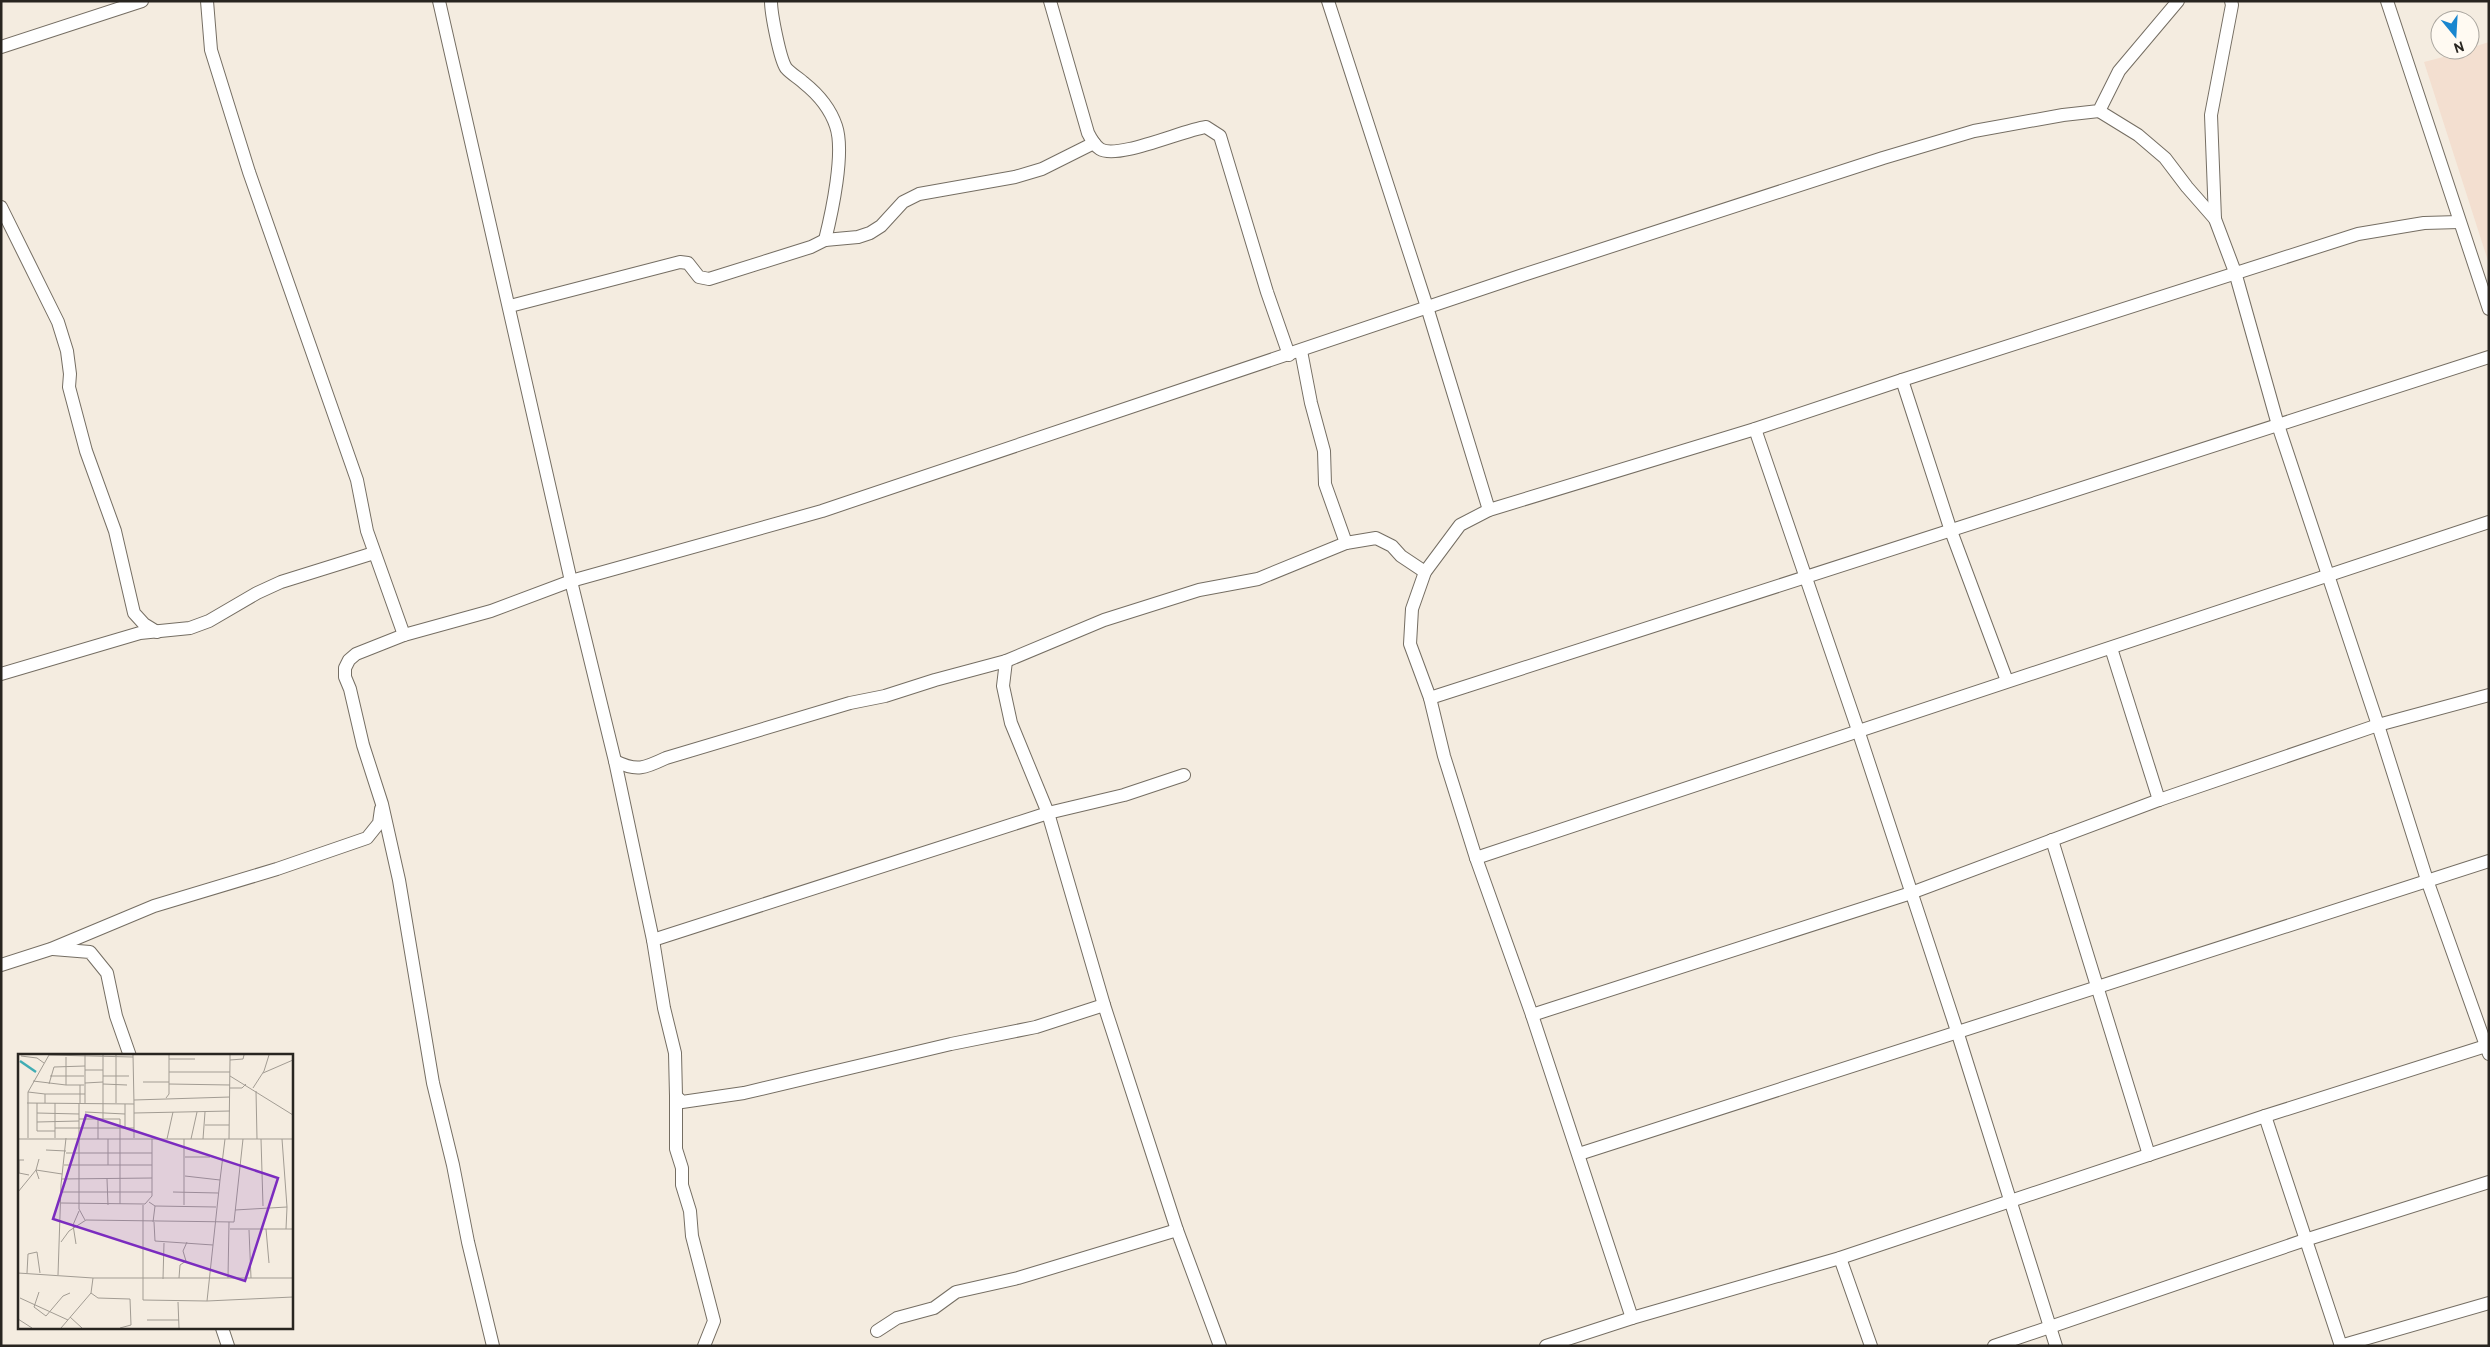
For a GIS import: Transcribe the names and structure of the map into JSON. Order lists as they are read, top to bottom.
{
  "north": "bottom"
}
